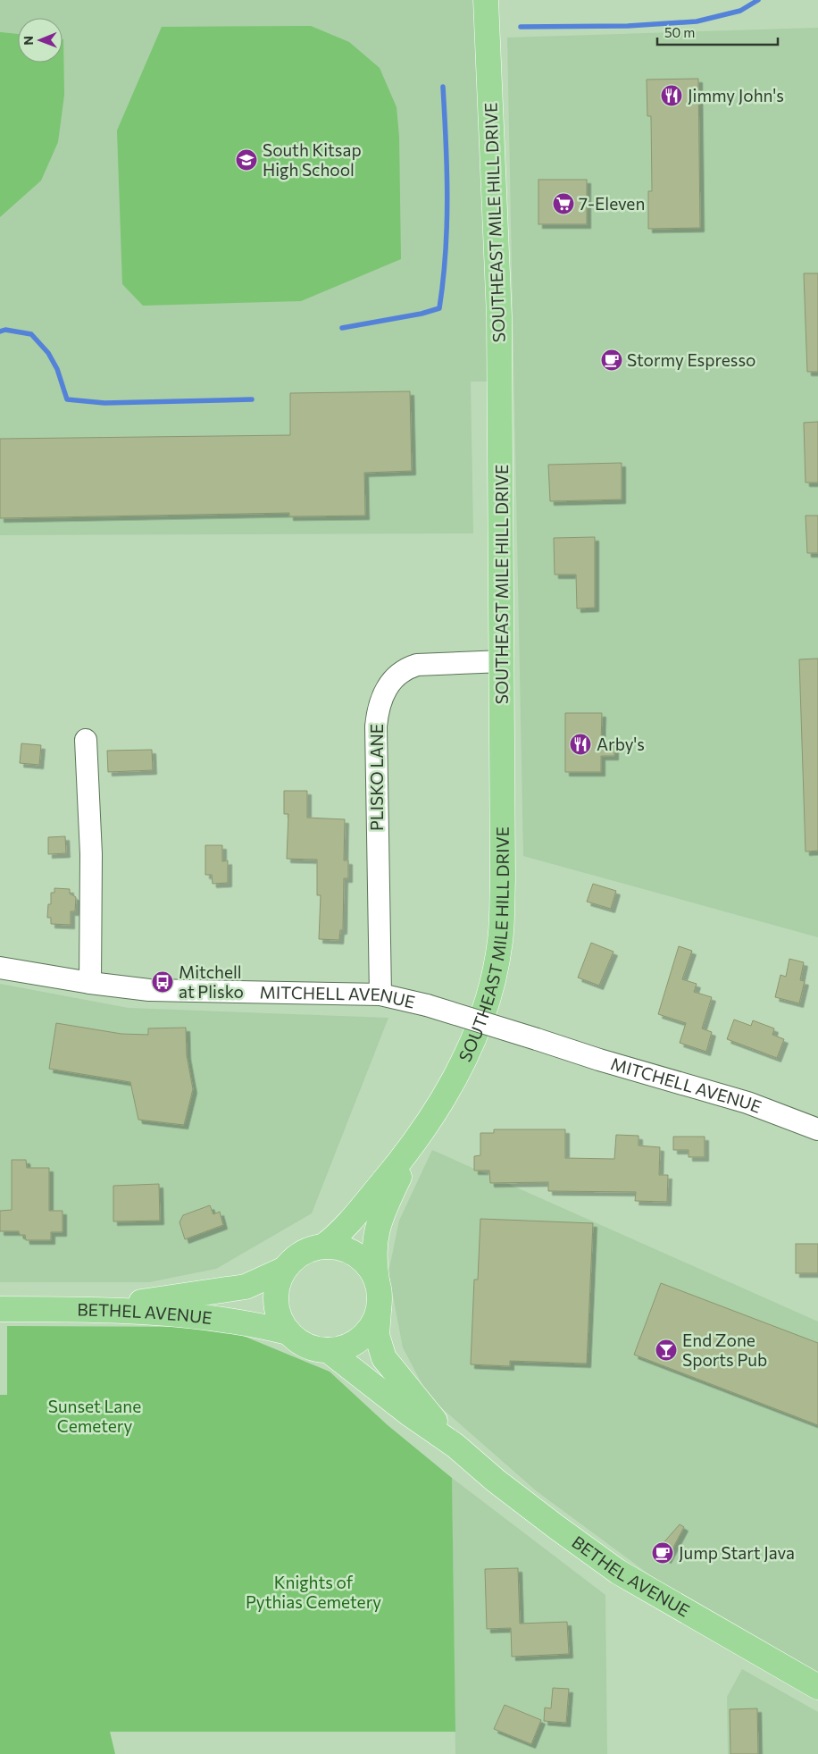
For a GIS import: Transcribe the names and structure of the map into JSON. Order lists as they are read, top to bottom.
{
  "streets": {
    "main road": ["SOUTHEAST MILE HILL DRIVE", "BETHEL AVENUE"],
    "street": ["PLISKO LANE", "MITCHELL AVENUE"]
  },
  "crossings": [
    ["SOUTHEAST MILE HILL DRIVE", "PLISKO LANE"],
    ["SOUTHEAST MILE HILL DRIVE", "BETHEL AVENUE"],
    ["PLISKO LANE", "MITCHELL AVENUE"]
  ],
  "parks": ["Sunset Lane Cemetery", "Knights of Pythias Cemetery"],
  "places": {
    "restaurant": ["Jimmy John's", "Arby's"],
    "school or university": ["South Kitsap High School"],
    "supermarket": ["7-Eleven"],
    "cafe": ["Stormy Espresso", "Jump Start Java"],
    "bus stop": ["Mitchell at Plisko"],
    "bar": ["End Zone Sports Pub"]
  },
  "scale_bar": "50 m",
  "north": "left"
}
